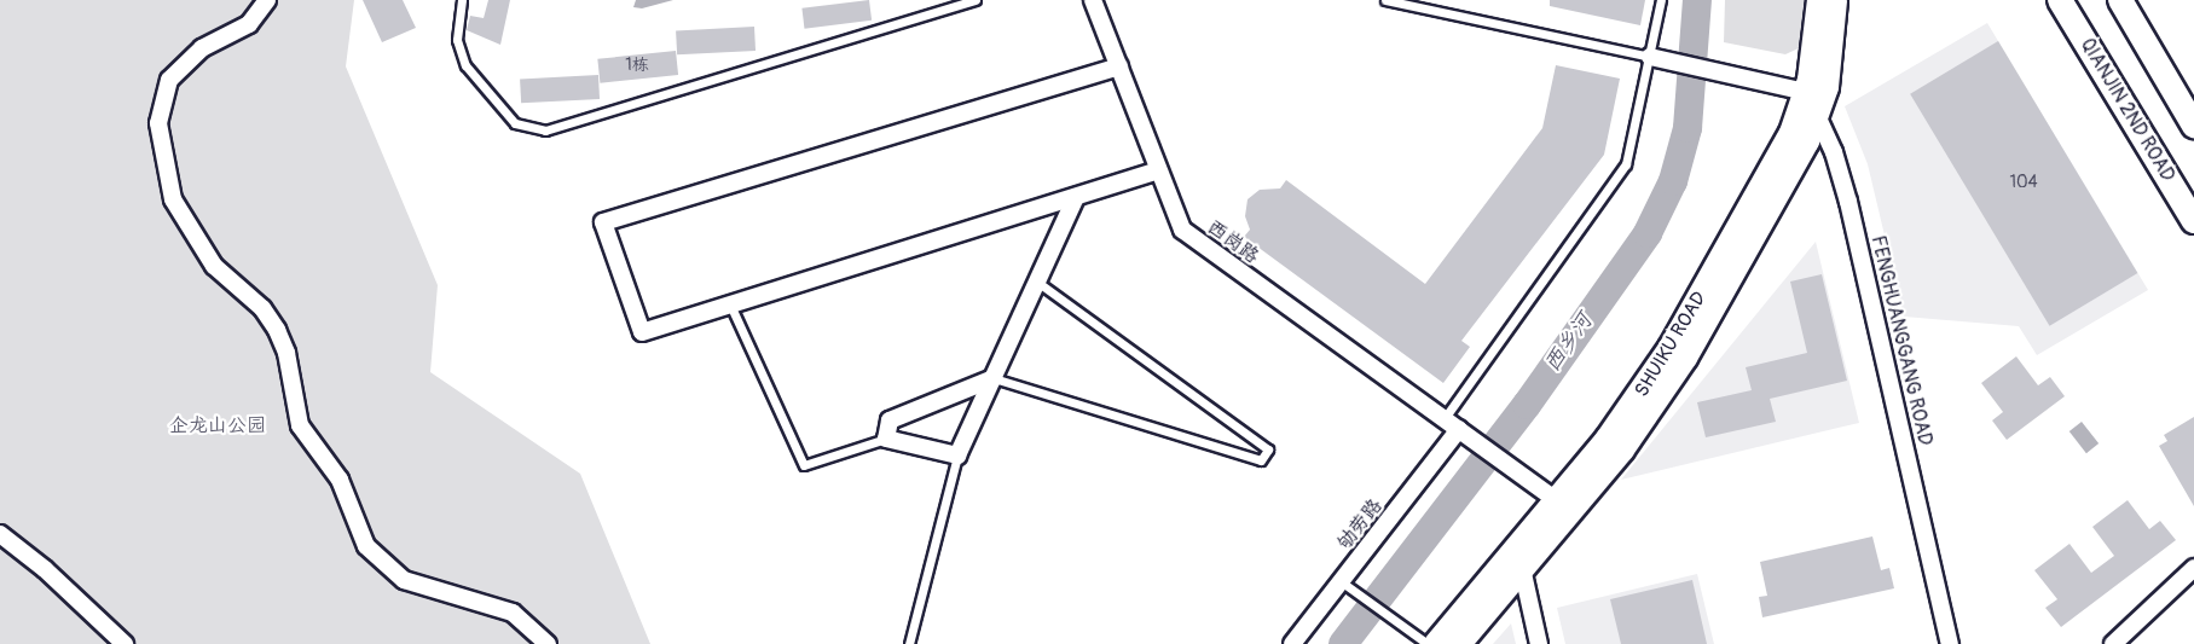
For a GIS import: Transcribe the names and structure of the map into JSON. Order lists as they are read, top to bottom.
{
  "streets": {
    "main road": ["QIANJIN 2ND ROAD", "SHUIKU ROAD"],
    "street": ["西岗路", "FENGHUANGGANG ROAD", "劬劳路"]
  },
  "crossings": [
    ["西岗路", "SHUIKU ROAD"],
    ["西岗路", "劬劳路"],
    ["FENGHUANGGANG ROAD", "SHUIKU ROAD"]
  ],
  "water": ["西乡河"],
  "parks": ["企龙山公园"],
  "house_numbers": ["1栋", "104"]
}
